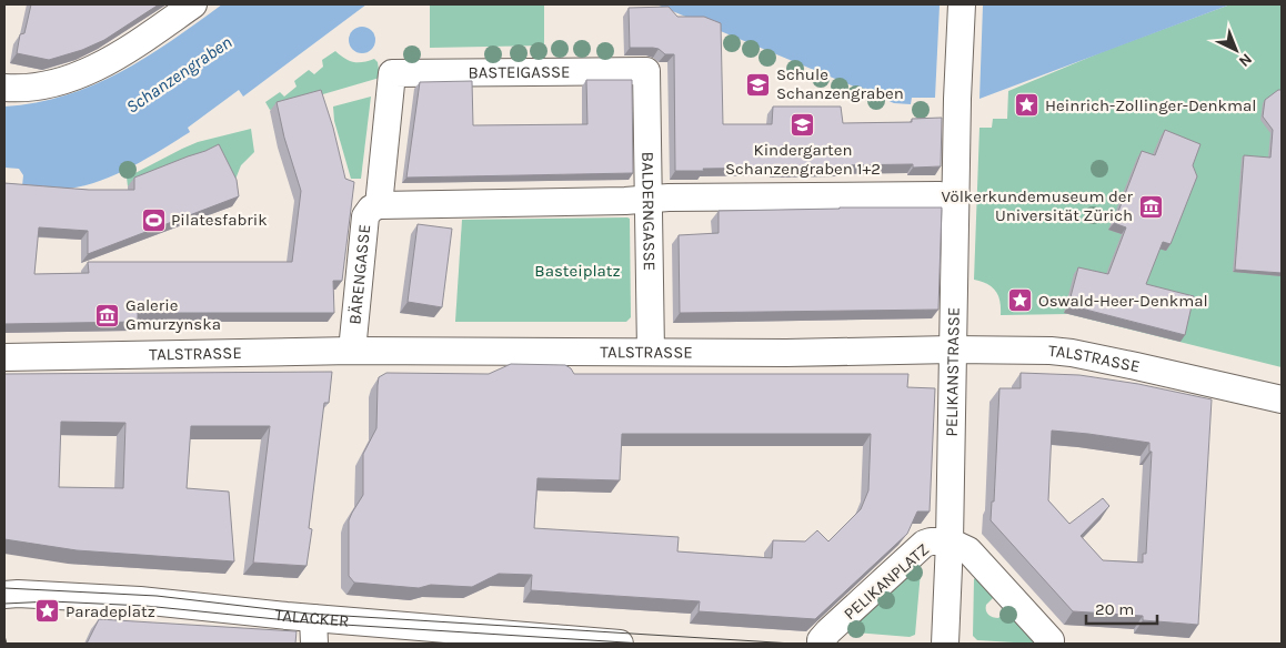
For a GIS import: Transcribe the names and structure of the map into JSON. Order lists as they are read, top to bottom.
{
  "streets": {
    "street": [
      "BASTEIGASSE",
      "BALDERNGASSE",
      "BÄRENGASSE",
      "TALSTRASSE",
      "PELIKANSTRASSE",
      "PELIKANPLATZ",
      "TALACKER"
    ]
  },
  "crossings": [
    ["BASTEIGASSE", "BALDERNGASSE"],
    ["BASTEIGASSE", "BÄRENGASSE"],
    ["BALDERNGASSE", "TALSTRASSE"],
    ["BÄRENGASSE", "TALSTRASSE"],
    ["TALSTRASSE", "PELIKANSTRASSE"],
    ["PELIKANSTRASSE", "PELIKANPLATZ"]
  ],
  "water": ["Schanzengraben"],
  "parks": ["Basteiplatz"],
  "places": {
    "school or university": ["Schule Schanzengraben", "Kindergarten Schanzengraben 1+2"],
    "place": ["Heinrich-Zollinger-Denkmal", "Oswald-Heer-Denkmal", "Paradeplatz"],
    "museum": ["Völkerkundemuseum der Universität Zürich", "Galerie Gmurzynska"],
    "sports": ["Pilatesfabrik"]
  },
  "scale_bar": "20 m",
  "north": "bottom right"
}
